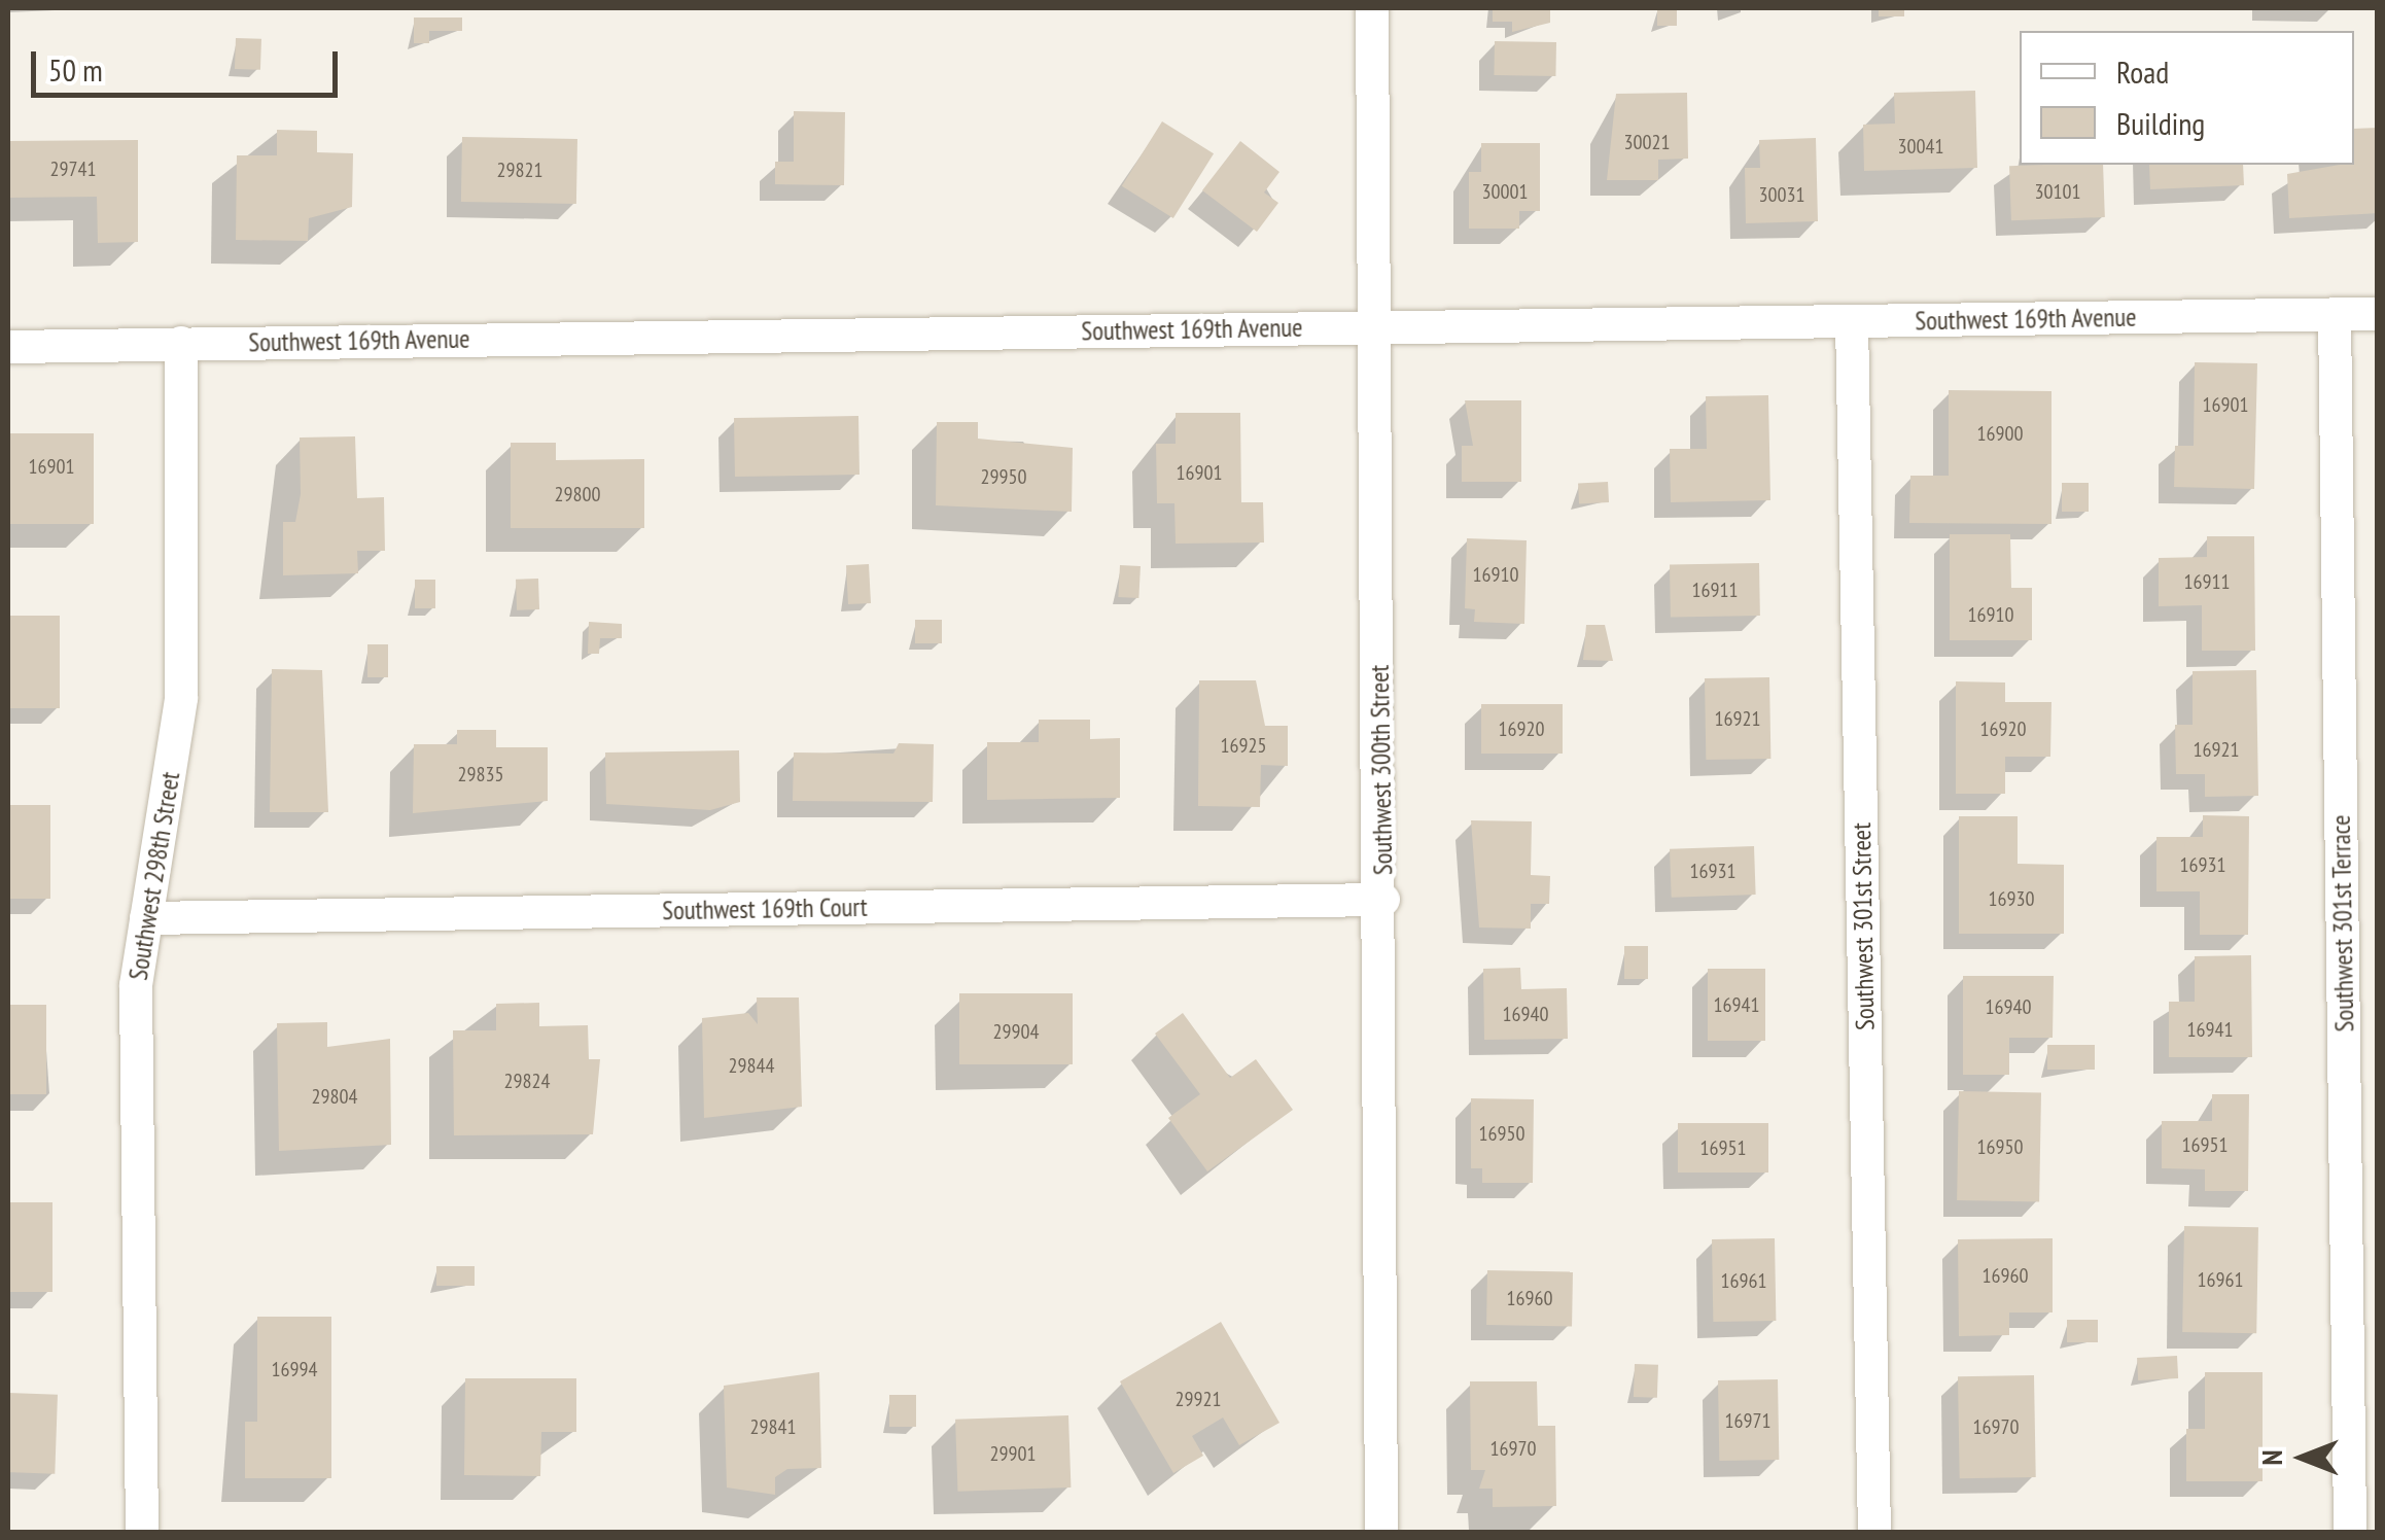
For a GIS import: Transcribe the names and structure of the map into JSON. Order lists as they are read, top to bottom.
{
  "streets": {
    "street": [
      "Southwest 169th Avenue",
      "Southwest 300th Street",
      "Southwest 298th Street",
      "Southwest 169th Court",
      "Southwest 301st Terrace",
      "Southwest 301st Street"
    ]
  },
  "crossings": [
    ["Southwest 169th Avenue", "Southwest 300th Street"],
    ["Southwest 169th Avenue", "Southwest 298th Street"],
    ["Southwest 169th Avenue", "Southwest 301st Terrace"],
    ["Southwest 169th Avenue", "Southwest 301st Street"],
    ["Southwest 300th Street", "Southwest 169th Court"],
    ["Southwest 298th Street", "Southwest 169th Court"]
  ],
  "house_numbers": [
    "30021",
    "30041",
    "29741",
    "29821",
    "30001",
    "30101",
    "30031",
    "16901",
    "16900",
    "16901",
    "16901",
    "29950",
    "29800",
    "16910",
    "16911",
    "16911",
    "16910",
    "16921",
    "16920",
    "16920",
    "16925",
    "16921",
    "29835",
    "16931",
    "16931",
    "16930",
    "16941",
    "16940",
    "16940",
    "16941",
    "29904",
    "29844",
    "29824",
    "29804",
    "16950",
    "16951",
    "16950",
    "16951",
    "16960",
    "16961",
    "16961",
    "16960",
    "16994",
    "29921",
    "16971",
    "29841",
    "16970",
    "16970",
    "29901"
  ],
  "legend": ["Road", "Building"],
  "scale_bar": "50 m",
  "north": "left"
}
